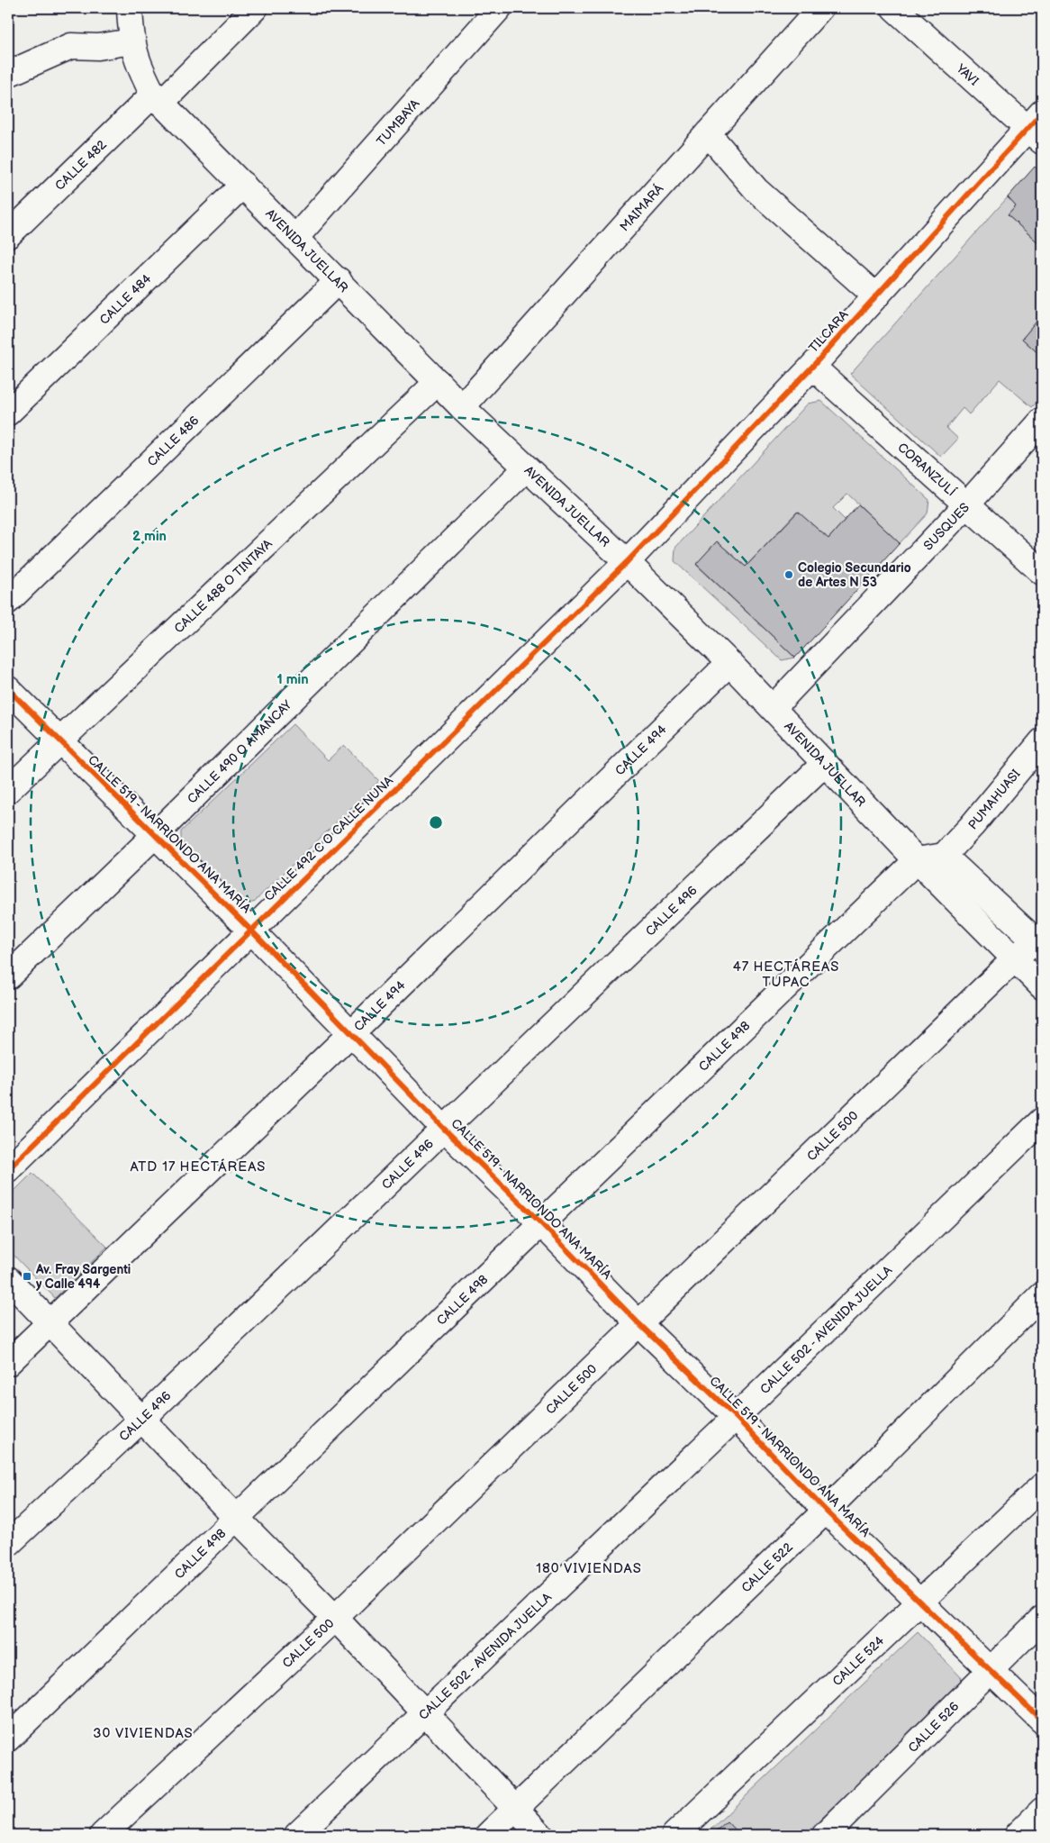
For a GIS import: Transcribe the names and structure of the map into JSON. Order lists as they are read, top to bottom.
{
  "streets": {
    "street": [
      "YAVI",
      "TUMBAYA",
      "CALLE 482",
      "MAIMARÁ",
      "AVENIDA JUELLAR",
      "CALLE 484",
      "TILCARA",
      "CALLE 486",
      "CORANZULÍ",
      "SUSQUES",
      "CALLE 488 O TINTAYA",
      "CALLE 494",
      "CALLE 490 O AMANCAY",
      "PUMAHUASI",
      "CALLE 519 - NARRIONDO ANA MARÍA",
      "CALLE 492 C O CALLE NUNA",
      "CALLE 496",
      "CALLE 498",
      "CALLE 500",
      "CALLE 502 - AVENIDA JUELLA",
      "CALLE 522",
      "CALLE 524",
      "CALLE 526"
    ]
  },
  "crossings": [
    ["YAVI", "TILCARA"],
    ["TUMBAYA", "AVENIDA JUELLAR"],
    ["CALLE 482", "AVENIDA JUELLAR"],
    ["MAIMARÁ", "AVENIDA JUELLAR"],
    ["AVENIDA JUELLAR", "CALLE 484"],
    ["AVENIDA JUELLAR", "TILCARA"],
    ["AVENIDA JUELLAR", "CALLE 486"],
    ["AVENIDA JUELLAR", "SUSQUES"],
    ["AVENIDA JUELLAR", "CALLE 488 O TINTAYA"],
    ["AVENIDA JUELLAR", "CALLE 494"],
    ["AVENIDA JUELLAR", "CALLE 490 O AMANCAY"],
    ["AVENIDA JUELLAR", "CALLE 492 C O CALLE NUNA"],
    ["AVENIDA JUELLAR", "CALLE 496"],
    ["AVENIDA JUELLAR", "CALLE 498"],
    ["AVENIDA JUELLAR", "CALLE 500"],
    ["TILCARA", "CORANZULÍ"],
    ["TILCARA", "CALLE 492 C O CALLE NUNA"],
    ["CORANZULÍ", "SUSQUES"],
    ["CALLE 488 O TINTAYA", "CALLE 519 - NARRIONDO ANA MARÍA"],
    ["CALLE 494", "CALLE 519 - NARRIONDO ANA MARÍA"],
    ["CALLE 490 O AMANCAY", "CALLE 519 - NARRIONDO ANA MARÍA"],
    ["CALLE 519 - NARRIONDO ANA MARÍA", "CALLE 492 C O CALLE NUNA"],
    ["CALLE 519 - NARRIONDO ANA MARÍA", "CALLE 496"],
    ["CALLE 519 - NARRIONDO ANA MARÍA", "CALLE 498"],
    ["CALLE 519 - NARRIONDO ANA MARÍA", "CALLE 500"],
    ["CALLE 519 - NARRIONDO ANA MARÍA", "CALLE 502 - AVENIDA JUELLA"],
    ["CALLE 519 - NARRIONDO ANA MARÍA", "CALLE 522"],
    ["CALLE 519 - NARRIONDO ANA MARÍA", "CALLE 524"],
    ["CALLE 519 - NARRIONDO ANA MARÍA", "CALLE 526"]
  ],
  "districts": [
    "47 HECTÁREAS TUPAC",
    "ATD 17 HECTÁREAS",
    "180 VIVIENDAS",
    "30 VIVIENDAS"
  ],
  "places": {
    "other": ["Colegio Secundario de Artes N 53"],
    "transit": ["Av. Fray Sargenti y Calle 494"]
  },
  "rings": ["2 min", "1 min"]
}
